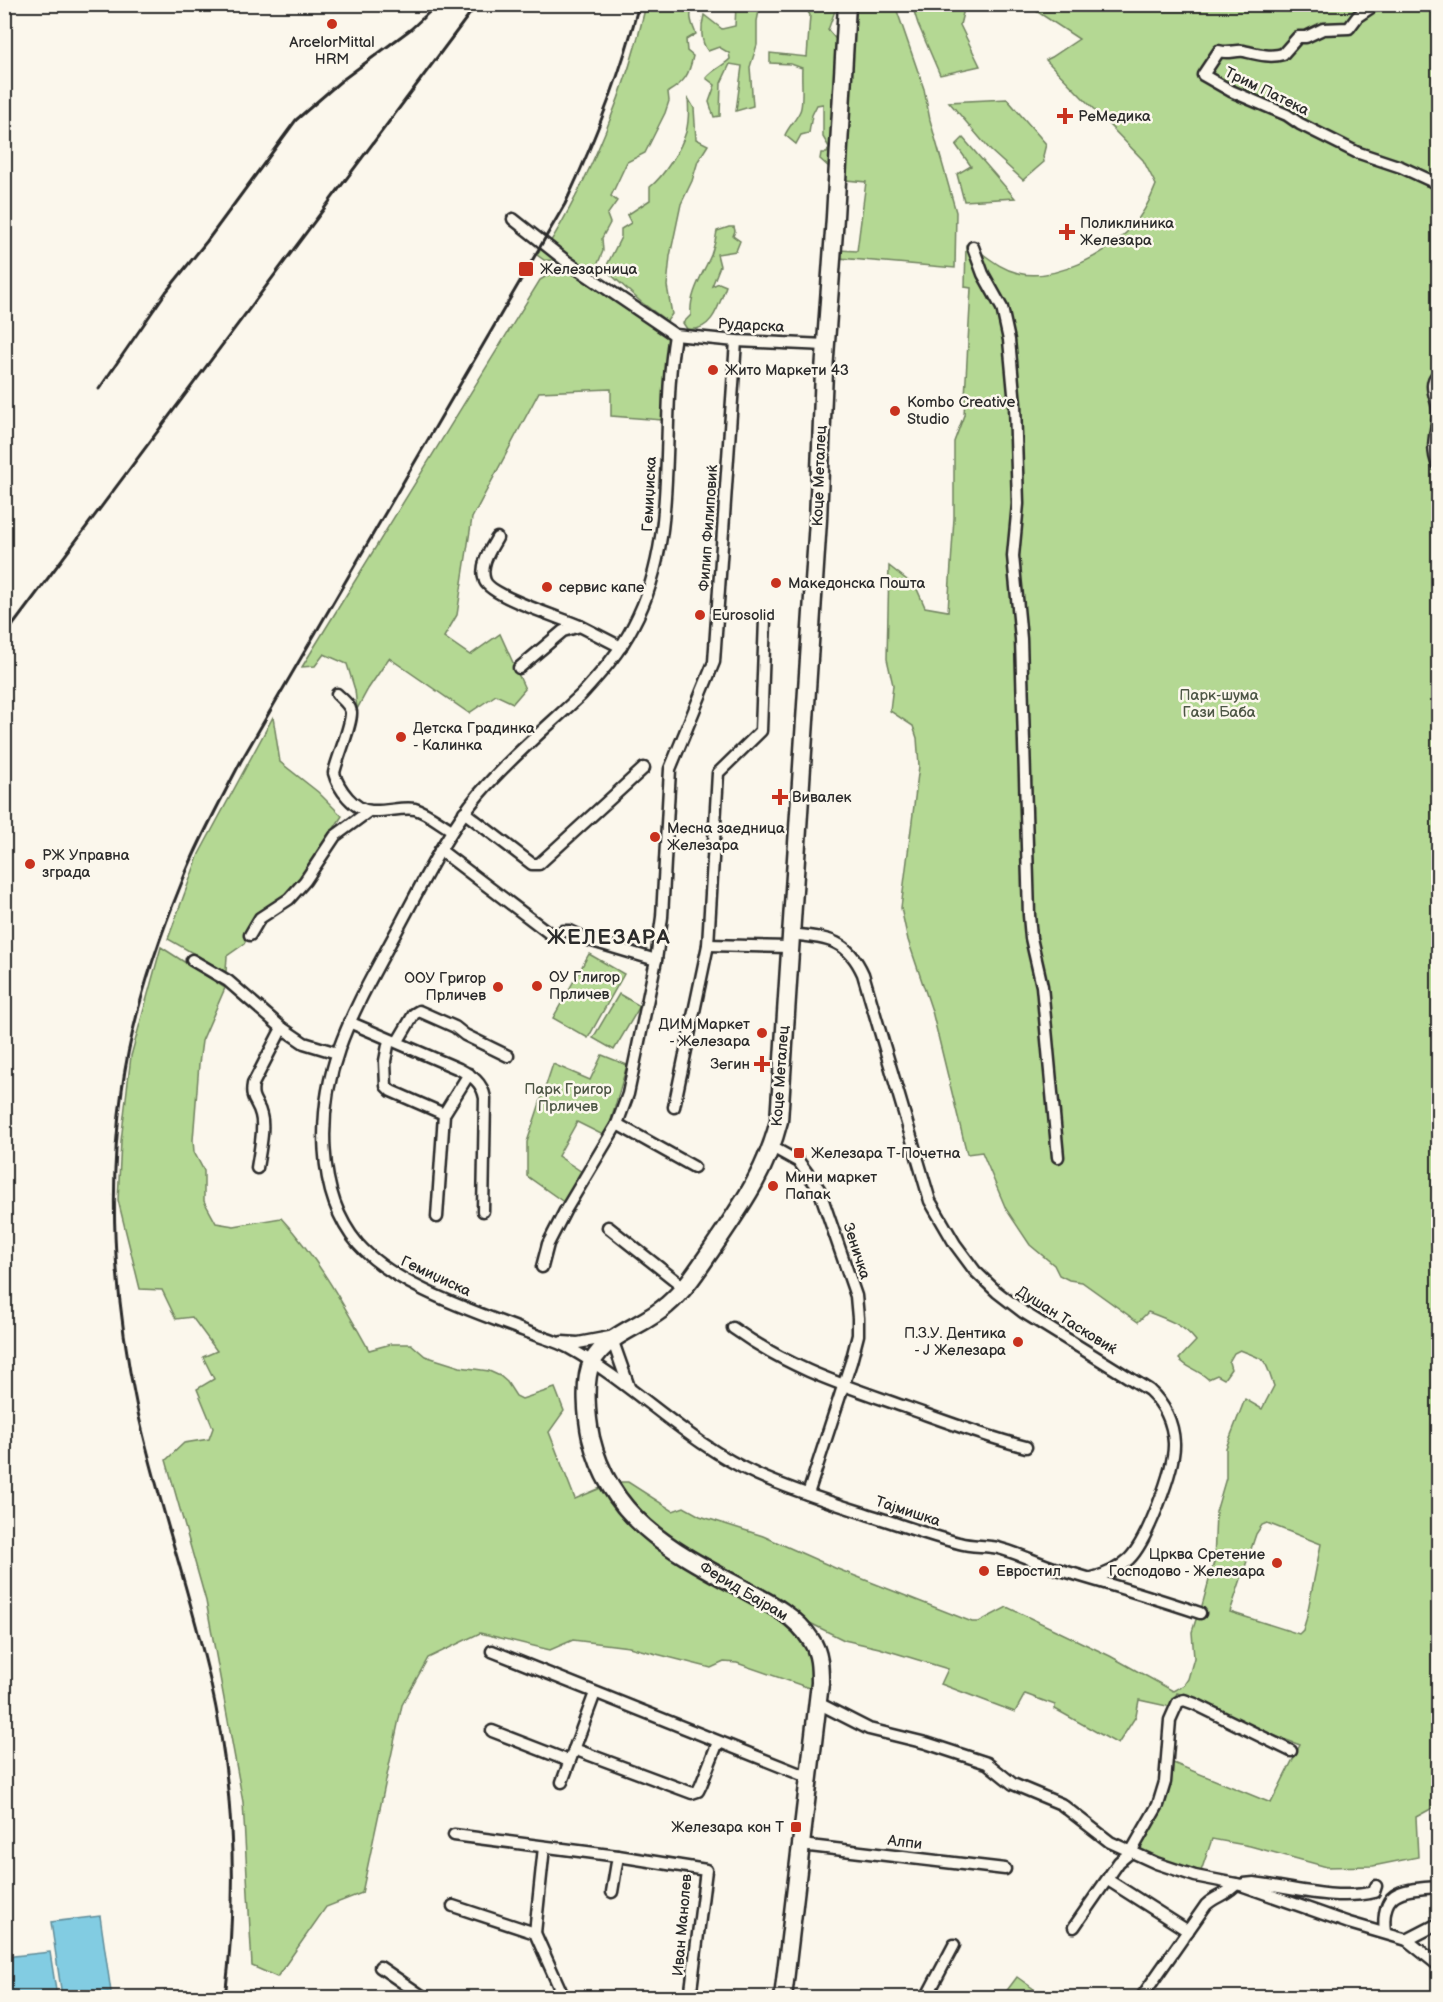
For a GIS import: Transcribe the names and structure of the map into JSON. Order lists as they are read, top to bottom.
{
  "streets": {
    "street": [
      "Трим Патека",
      "Рударска",
      "Коце Металец",
      "Гемиџиска",
      "Филип Филиповиќ",
      "Зеничка",
      "Душан Тасковиќ",
      "Тајмишка",
      "Ферид Бајрам",
      "Алпи",
      "Иван Манолев"
    ]
  },
  "crossings": [
    ["Рударска", "Коце Металец"],
    ["Рударска", "Гемиџиска"],
    ["Рударска", "Филип Филиповиќ"],
    ["Коце Металец", "Гемиџиска"],
    ["Коце Металец", "Зеничка"],
    ["Коце Металец", "Душан Тасковиќ"],
    ["Коце Металец", "Тајмишка"],
    ["Коце Металец", "Ферид Бајрам"],
    ["Гемиџиска", "Тајмишка"],
    ["Гемиџиска", "Ферид Бајрам"],
    ["Зеничка", "Тајмишка"],
    ["Душан Тасковиќ", "Тајмишка"],
    ["Тајмишка", "Ферид Бајрам"],
    ["Ферид Бајрам", "Алпи"]
  ],
  "districts": ["ЖЕЛЕЗАРА"],
  "parks": ["Парк-шума Гази Баба", "Парк Григор Прличев"],
  "places": {
    "other": [
      "ArcelorMittal HRM",
      "Жито Маркети 43",
      "Kombo Creative Studio",
      "Македонска Пошта",
      "сервис капе",
      "Eurosolid",
      "Детска Градинка - Калинка",
      "Месна заедница Железара",
      "РЖ Управна зграда",
      "ОУ Глигор Прличев",
      "ООУ Григор Прличев",
      "ДИМ Маркет - Железара",
      "Мини маркет Папак",
      "П.З.У. Дентика - Ј Железара",
      "Црква Сретение Господово - Железара",
      "Евростил"
    ],
    "health": [
      "РеМедика",
      "Поликлиника Железара",
      "Вивалек",
      "Зегин"
    ],
    "transit": ["Железарница", "Железара Т-Почетна", "Железара кон Т"]
  }
}
